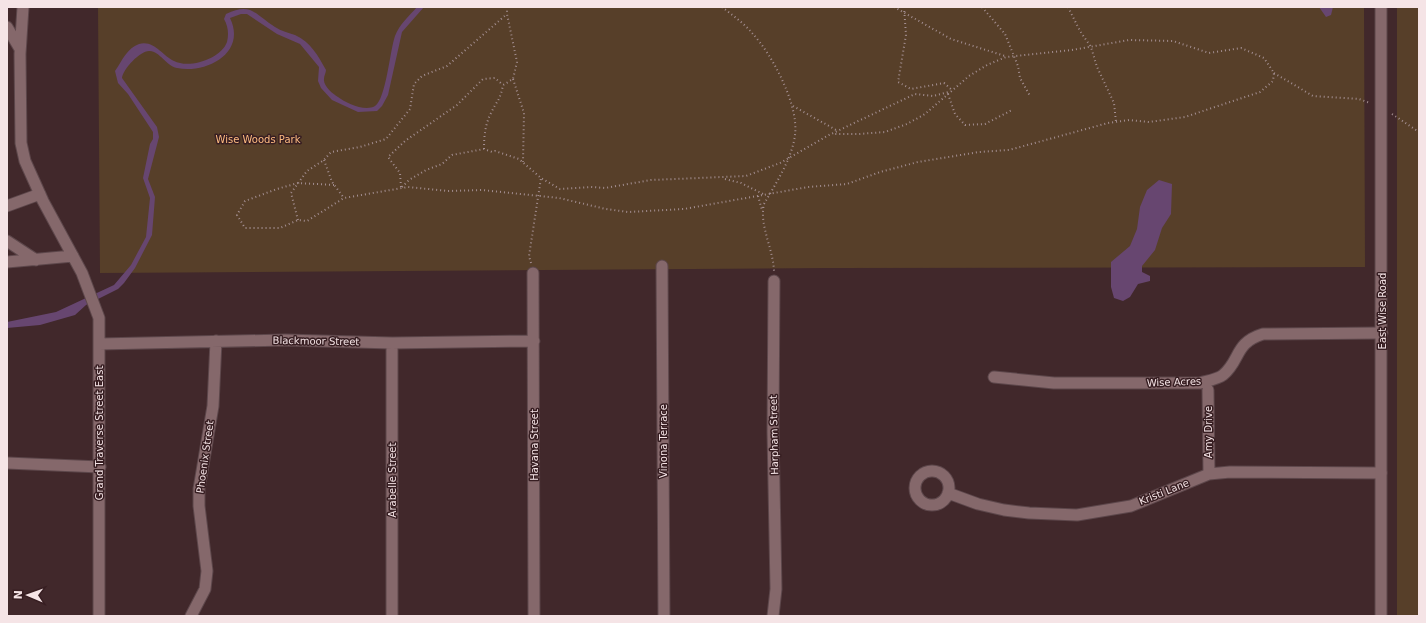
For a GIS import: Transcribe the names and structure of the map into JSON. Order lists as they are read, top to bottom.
{
  "streets": {
    "street": [
      "East Wise Road",
      "Blackmoor Street",
      "Wise Acres",
      "Amy Drive",
      "Grand Traverse Street East",
      "Harpham Street",
      "Vinona Terrace",
      "Havana Street",
      "Phoenix Street",
      "Arabelle Street",
      "Kristi Lane"
    ]
  },
  "crossings": [
    ["East Wise Road", "Wise Acres"],
    ["East Wise Road", "Kristi Lane"],
    ["Blackmoor Street", "Grand Traverse Street East"],
    ["Blackmoor Street", "Havana Street"],
    ["Blackmoor Street", "Phoenix Street"],
    ["Blackmoor Street", "Arabelle Street"],
    ["Amy Drive", "Kristi Lane"]
  ],
  "parks": ["Wise Woods Park"],
  "north": "left"
}
